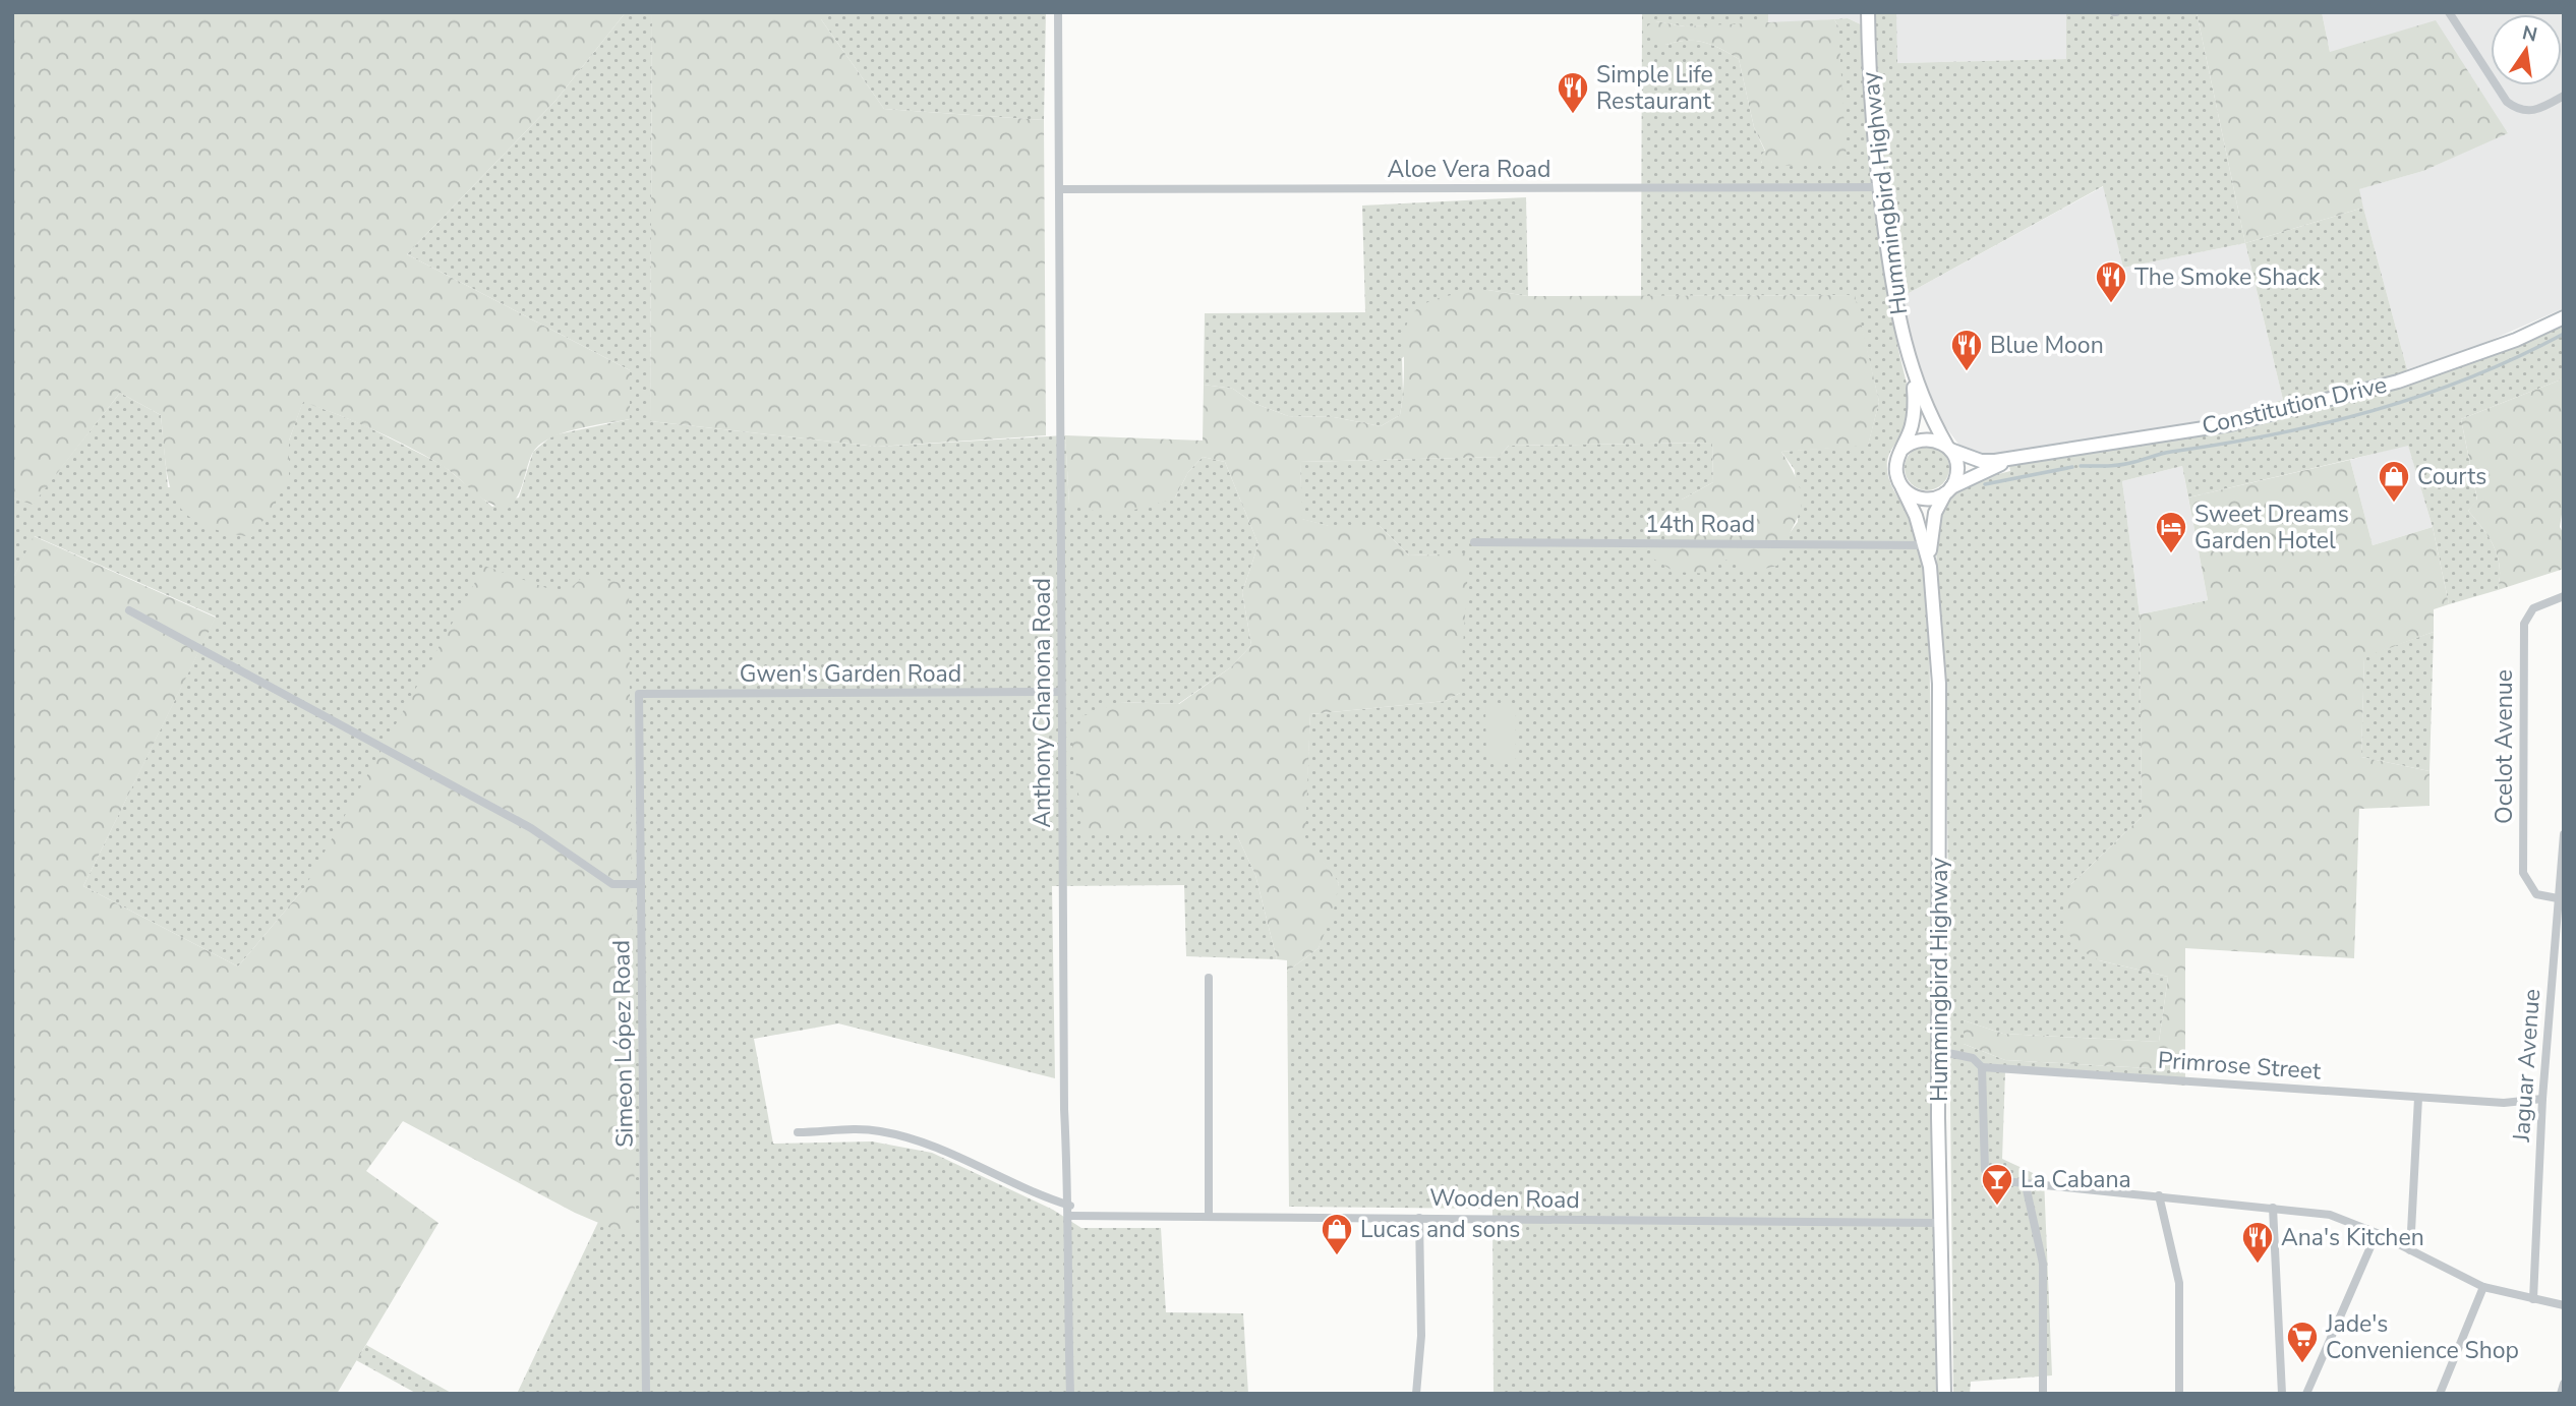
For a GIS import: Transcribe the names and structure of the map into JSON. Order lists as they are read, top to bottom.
{
  "streets": {
    "main road": ["Hummingbird Highway", "Constitution Drive"],
    "street": [
      "Aloe Vera Road",
      "14th Road",
      "Gwen's Garden Road",
      "Anthony Chanona Road",
      "Ocelot Avenue",
      "Simeon López Road",
      "Primrose Street",
      "Jaguar Avenue",
      "Wooden Road"
    ]
  },
  "crossings": [
    ["Aloe Vera Road", "Hummingbird Highway"],
    ["Aloe Vera Road", "Anthony Chanona Road"],
    ["Hummingbird Highway", "Constitution Drive"],
    ["Hummingbird Highway", "14th Road"],
    ["Hummingbird Highway", "Primrose Street"],
    ["Hummingbird Highway", "Wooden Road"],
    ["Gwen's Garden Road", "Anthony Chanona Road"],
    ["Gwen's Garden Road", "Simeon López Road"],
    ["Anthony Chanona Road", "Wooden Road"],
    ["Ocelot Avenue", "Jaguar Avenue"],
    ["Primrose Street", "Jaguar Avenue"]
  ],
  "places": {
    "restaurant": [
      "Simple Life Restaurant",
      "The Smoke Shack",
      "Blue Moon",
      "Ana's Kitchen"
    ],
    "shop": ["Courts", "Lucas and sons"],
    "hotel": ["Sweet Dreams Garden Hotel"],
    "bar": ["La Cabana"],
    "supermarket": ["Jade's Convenience Shop"]
  },
  "north": "top"
}
